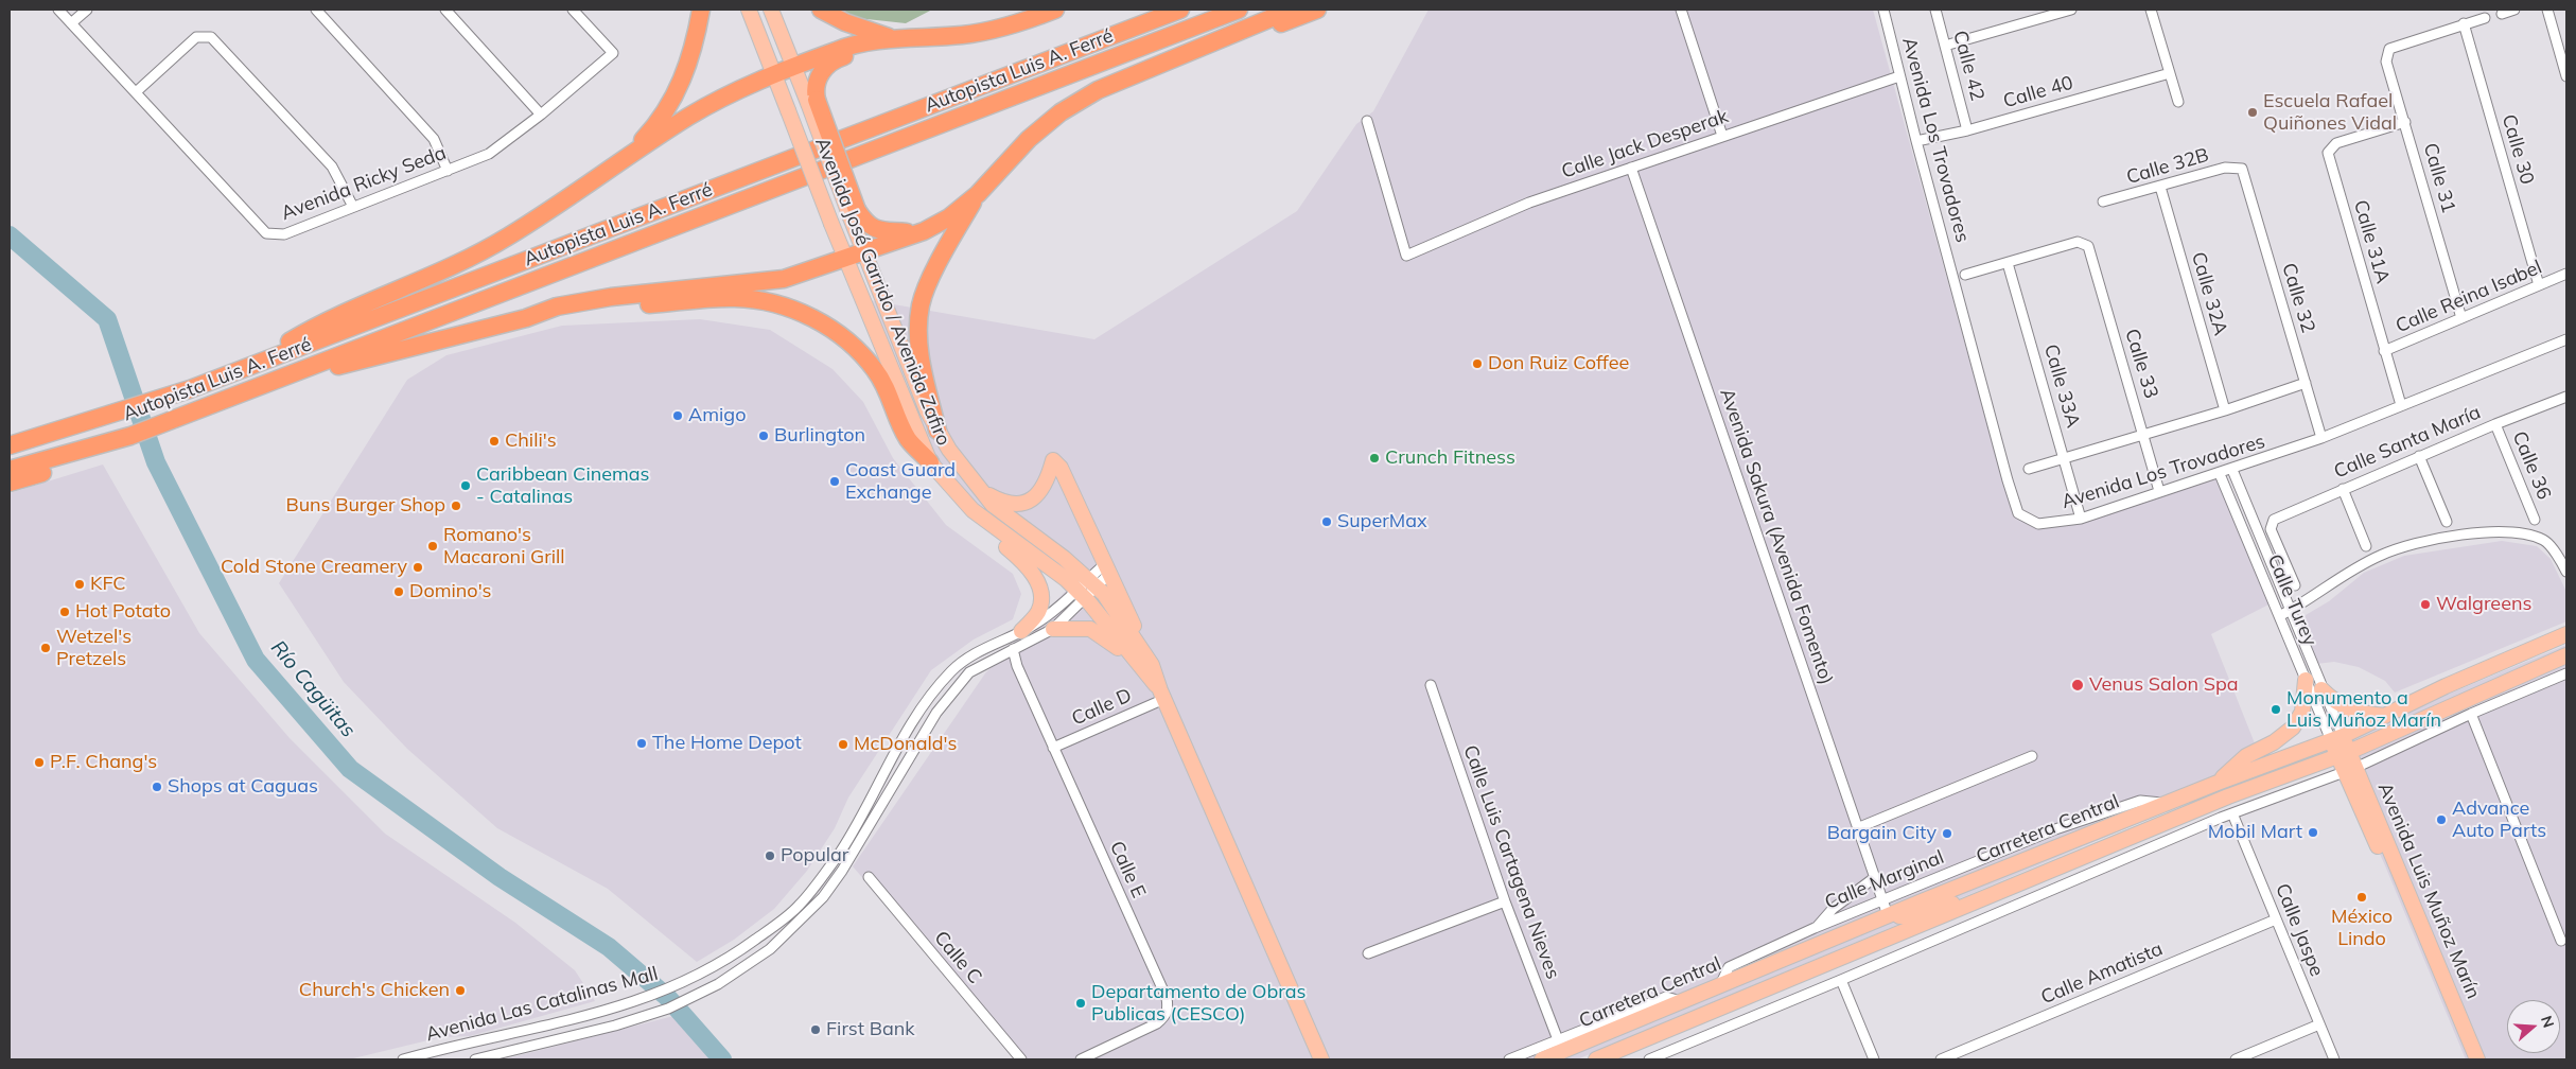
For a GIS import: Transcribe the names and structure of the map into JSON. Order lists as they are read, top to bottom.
{
  "streets": {
    "highway": ["Autopista Luis A. Ferré"],
    "main road": ["Avenida José Garrido / Avenida Zafiro", "Carretera Central", "Avenida Luis Muñoz Marín"],
    "street": [
      "Calle 42",
      "Calle 40",
      "Avenida Los Trovadores",
      "Calle Jack Desperak",
      "Calle 30",
      "Calle 32B",
      "Calle 31",
      "Avenida Ricky Seda",
      "Calle 31A",
      "Calle 32A",
      "Calle Reina Isabel",
      "Calle 32",
      "Calle 33",
      "Calle 33A",
      "Calle Santa María",
      "Calle 36",
      "Avenida Sakura (Avenida Fomento)",
      "Calle Turey",
      "Calle D",
      "Calle Luis Cartagena Nieves",
      "Calle E",
      "Calle Marginal",
      "Calle Jaspe",
      "Calle C",
      "Calle Amatista",
      "Avenida Las Catalinas Mall"
    ]
  },
  "crossings": [
    ["Calle 42", "Calle 40"],
    ["Calle 40", "Avenida Los Trovadores"],
    ["Avenida Los Trovadores", "Calle Jack Desperak"],
    ["Avenida Los Trovadores", "Calle 32"],
    ["Avenida Los Trovadores", "Calle 33"],
    ["Avenida Los Trovadores", "Calle 33A"],
    ["Avenida Los Trovadores", "Calle Turey"],
    ["Calle Jack Desperak", "Avenida Sakura (Avenida Fomento)"],
    ["Calle 30", "Calle 31"],
    ["Calle 30", "Calle Reina Isabel"],
    ["Calle 32B", "Calle 32A"],
    ["Calle 32B", "Calle 32"],
    ["Calle 31", "Calle 31A"],
    ["Calle 31", "Calle Reina Isabel"],
    ["Calle 31A", "Calle Reina Isabel"],
    ["Avenida José Garrido / Avenida Zafiro", "Calle D"],
    ["Avenida José Garrido / Avenida Zafiro", "Avenida Las Catalinas Mall"],
    ["Calle 33", "Calle 33A"],
    ["Calle Santa María", "Calle 36"],
    ["Avenida Sakura (Avenida Fomento)", "Carretera Central"],
    ["Avenida Sakura (Avenida Fomento)", "Calle Marginal"],
    ["Calle Turey", "Carretera Central"],
    ["Calle D", "Calle E"],
    ["Carretera Central", "Calle Luis Cartagena Nieves"],
    ["Carretera Central", "Calle Marginal"],
    ["Calle E", "Avenida Las Catalinas Mall"],
    ["Calle Jaspe", "Calle Amatista"]
  ],
  "water": ["Río Cagüitas"],
  "places": [
    "Escuela Rafael Quiñones Vidal",
    "Don Ruiz Coffee",
    "Amigo",
    "Burlington",
    "Chili's",
    "Crunch Fitness",
    "Coast Guard Exchange",
    "Caribbean Cinemas - Catalinas",
    "Buns Burger Shop",
    "SuperMax",
    "Romano's Macaroni Grill",
    "Cold Stone Creamery",
    "KFC",
    "Domino's",
    "Walgreens",
    "Hot Potato",
    "Wetzel's Pretzels",
    "Venus Salon Spa",
    "Monumento a Luis Muñoz Marín",
    "The Home Depot",
    "McDonald's",
    "P.F. Chang's",
    "Shops at Caguas",
    "Advance Auto Parts",
    "Mobil Mart",
    "Bargain City",
    "Popular",
    "México Lindo",
    "Church's Chicken",
    "Departamento de Obras Publicas (CESCO)",
    "First Bank"
  ],
  "north": "right"
}
